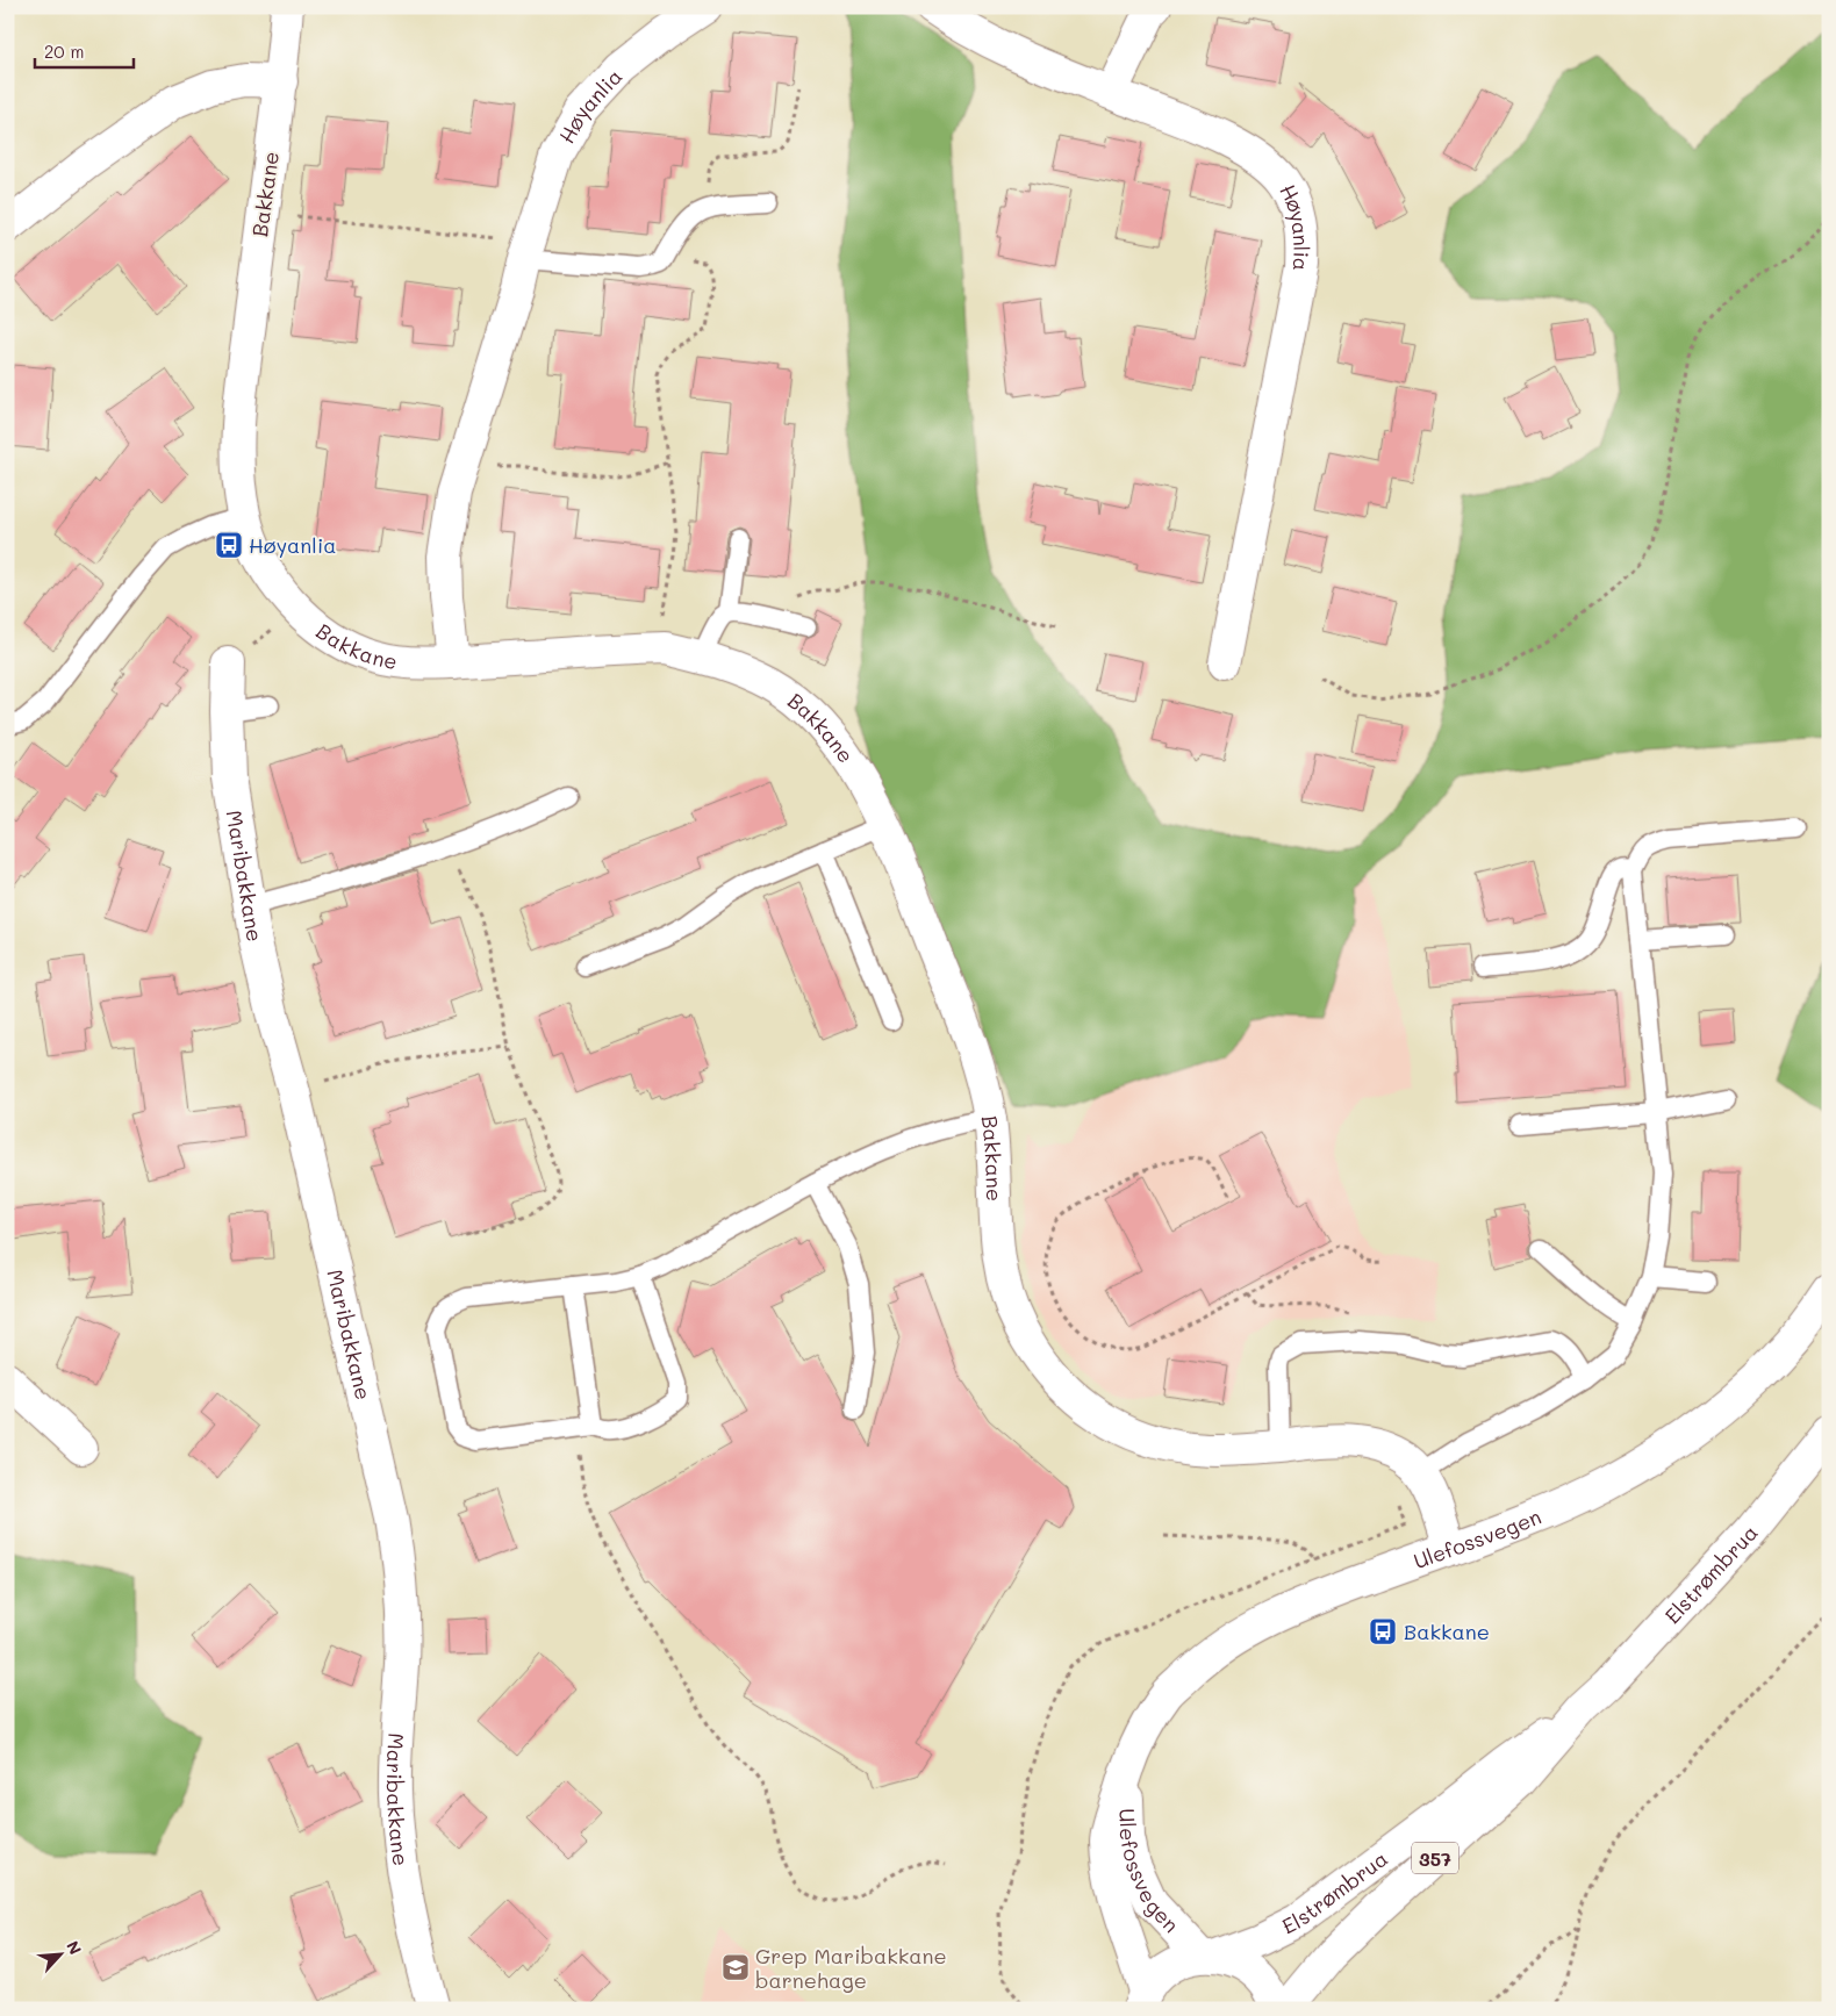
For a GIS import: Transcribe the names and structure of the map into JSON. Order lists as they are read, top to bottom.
{
  "streets": {
    "street": [
      "Høyanlia",
      "Bakkane",
      "Maribakkane",
      "Ulefossvegen",
      "Elstrømbrua",
      "357"
    ]
  },
  "crossings": [
    ["Høyanlia", "Bakkane"],
    ["Bakkane", "Ulefossvegen"],
    ["Ulefossvegen", "Elstrømbrua"],
    ["Ulefossvegen", "357"],
    ["Elstrømbrua", "357"]
  ],
  "places": {
    "bus stop": ["Høyanlia", "Bakkane"],
    "school or university": ["Grep Maribakkane barnehage"]
  },
  "scale_bar": "20 m",
  "north": "top right"
}
